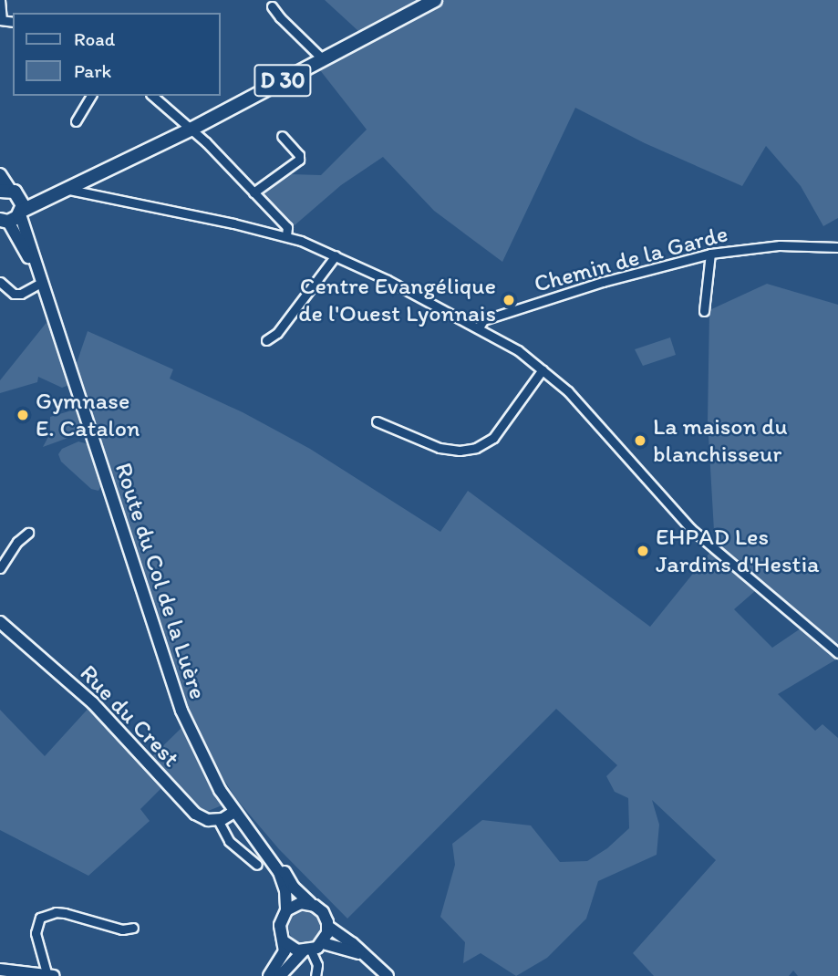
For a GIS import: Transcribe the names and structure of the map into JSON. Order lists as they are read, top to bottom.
{
  "streets": {
    "main road": ["D 30"],
    "street": ["Chemin de la Garde", "Route du Col de la Luère", "Rue du Crest"]
  },
  "crossings": [
    ["D 30", "Route du Col de la Luère"]
  ],
  "places": [
    "Centre Evangélique de l'Ouest Lyonnais",
    "Gymnase E. Catalon",
    "La maison du blanchisseur",
    "EHPAD Les Jardins d'Hestia"
  ],
  "legend": ["Road", "Park"]
}
